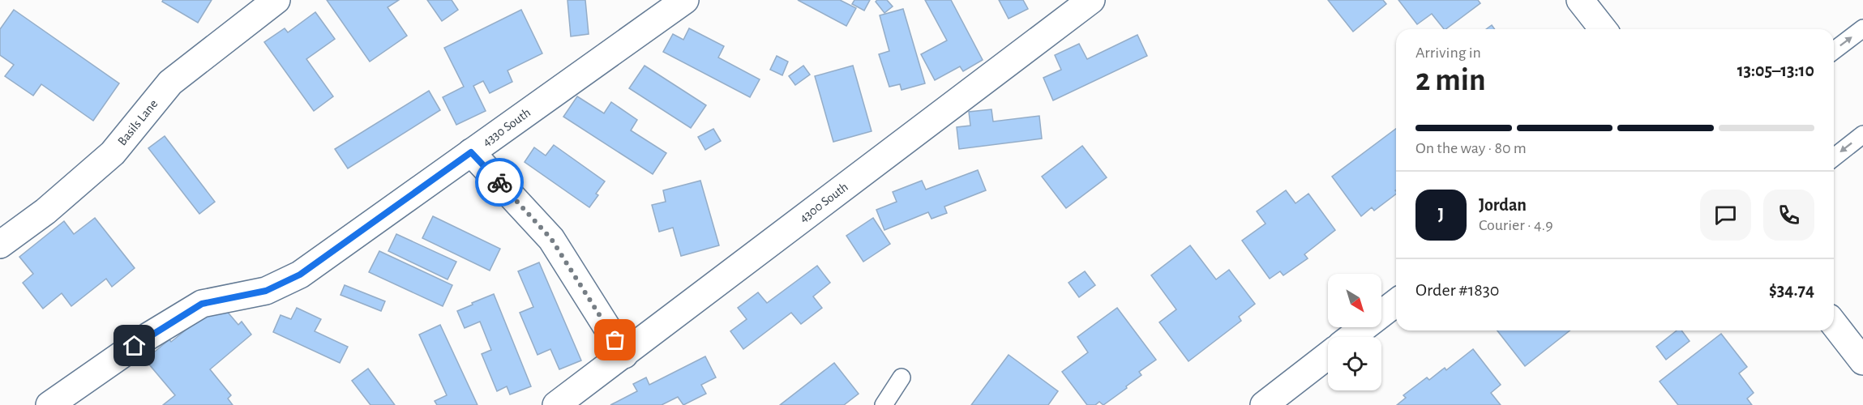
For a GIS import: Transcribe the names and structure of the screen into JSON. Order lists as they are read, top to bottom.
{
  "streets": {
    "street": ["Basils Lane", "4330 South", "4300 South"]
  },
  "north": "bottom right",
  "page": {
    "heading": ["2 min", "Arriving in", "13:05–13:10"],
    "panel": [
      "Jordan",
      "Courier · 4.9",
      "Order #1830",
      "$34.74"
    ],
    "bar": "On the way · 80 m",
    "round": "J"
  }
}
